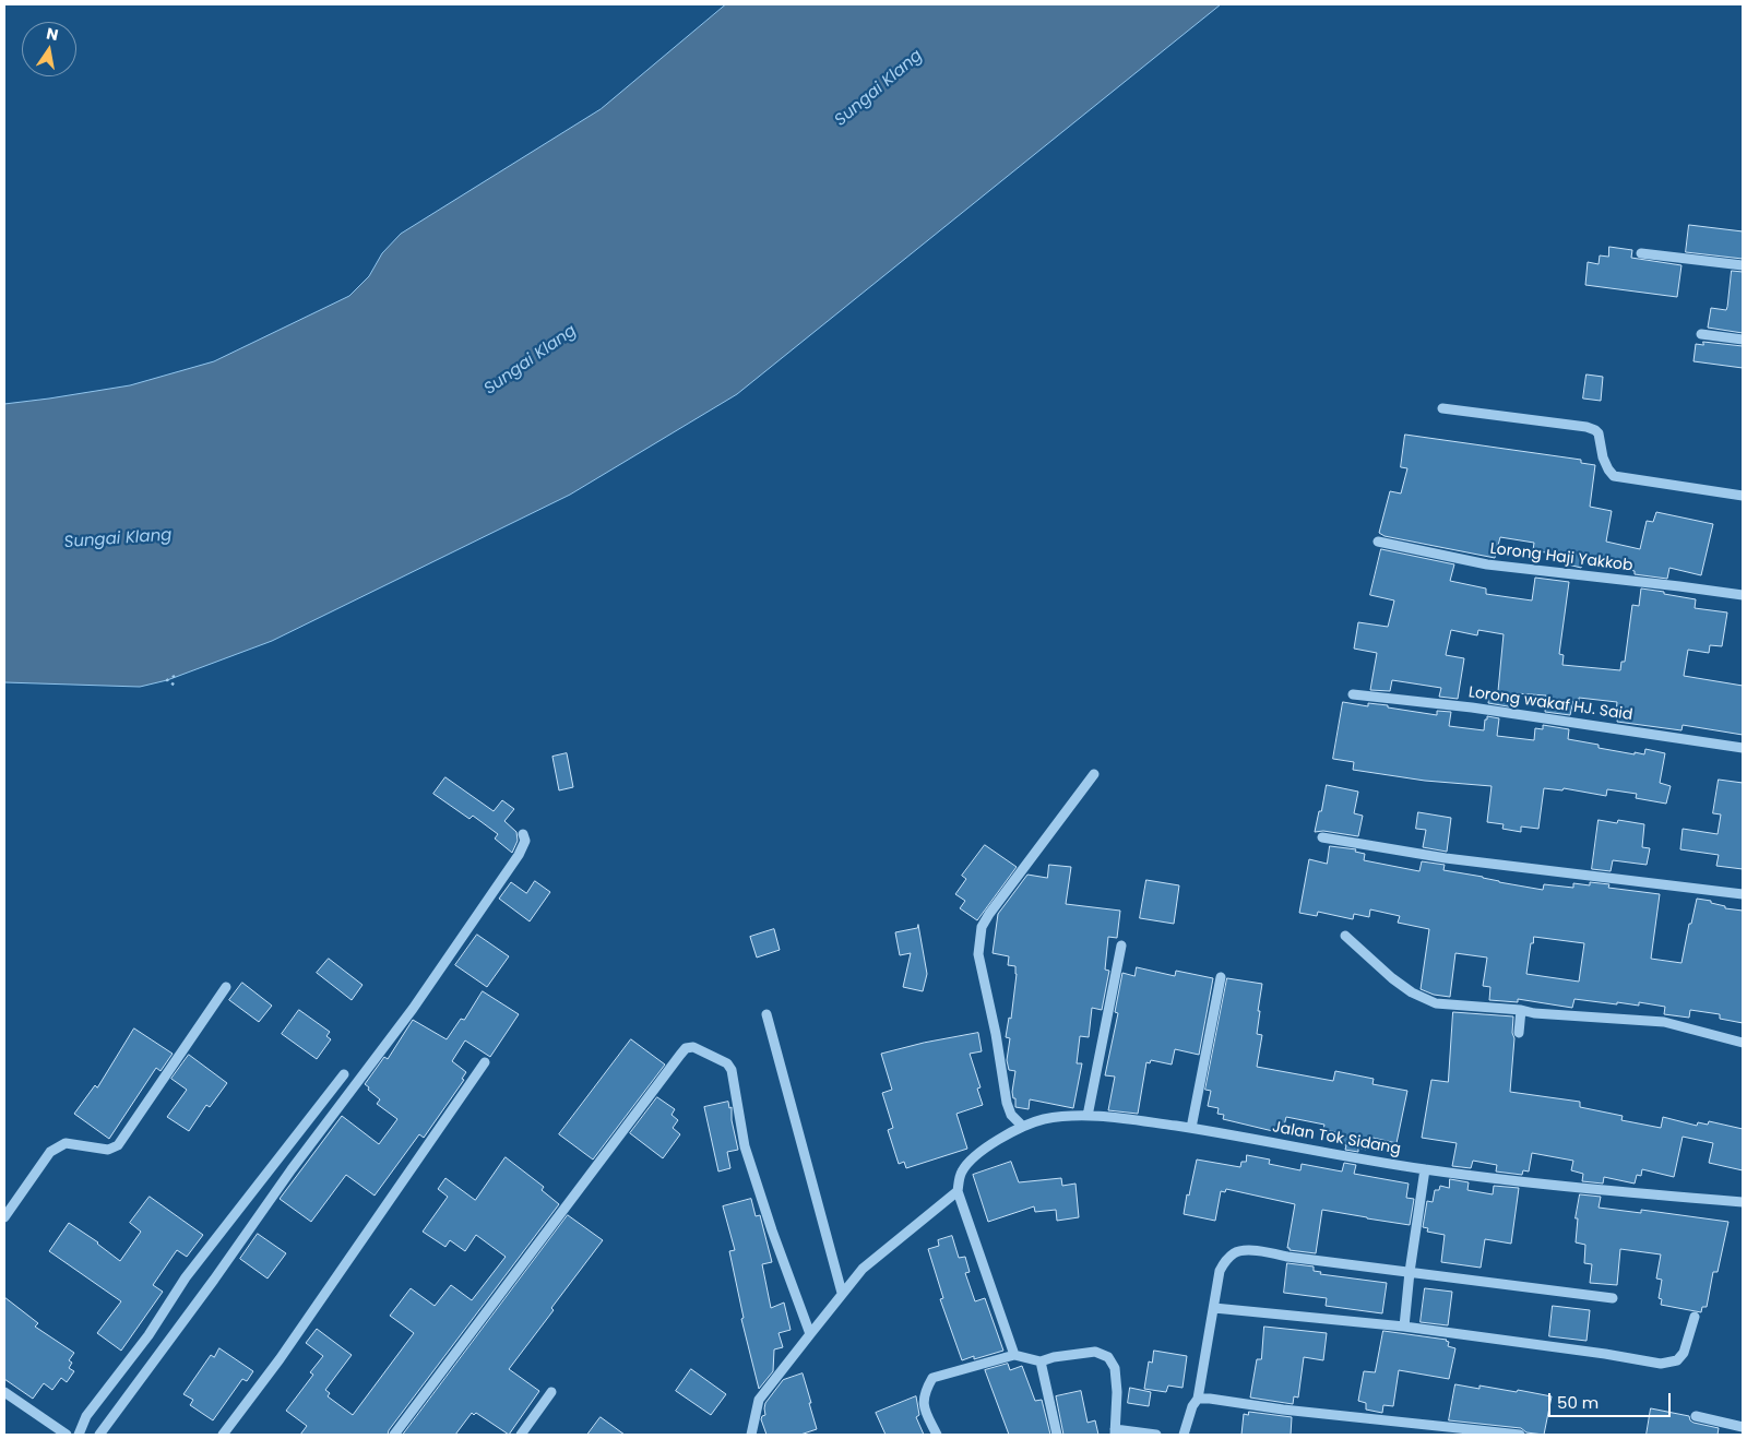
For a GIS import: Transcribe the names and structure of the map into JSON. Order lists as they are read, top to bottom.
{
  "streets": {
    "street": ["Lorong Haji Yakkob", "Lorong wakaf HJ. Said", "Jalan Tok Sidang"]
  },
  "water": ["Sungai Klang"],
  "scale_bar": "50 m",
  "north": "top"
}
